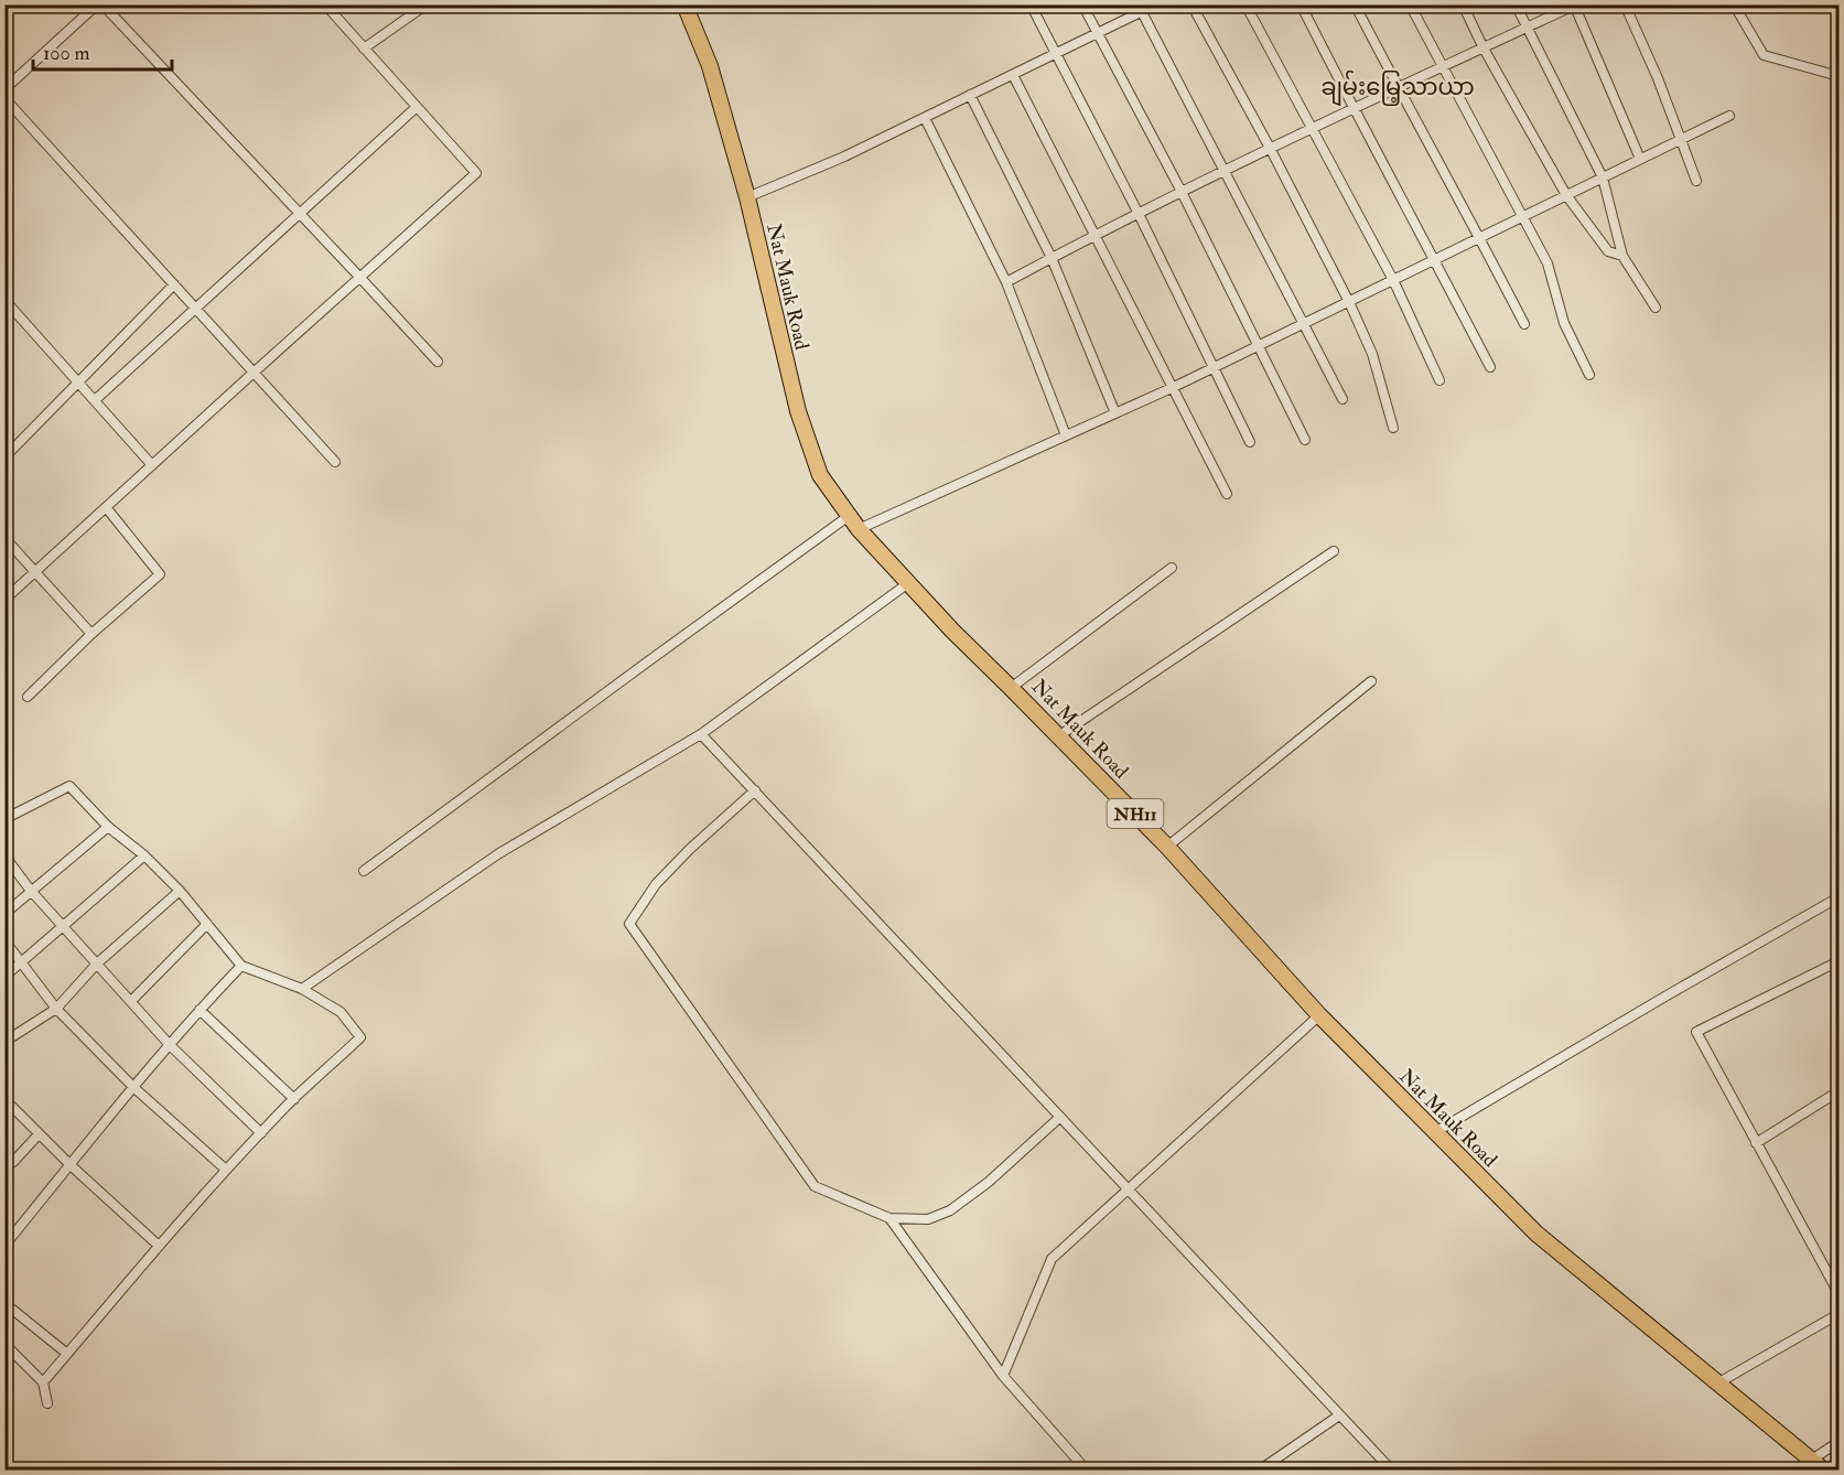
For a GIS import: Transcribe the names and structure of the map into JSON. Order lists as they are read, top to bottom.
{
  "streets": {
    "highway": ["Nat Mauk Road", "NH11"]
  },
  "districts": ["ချမ်းမြေ့သာယာ"],
  "scale_bar": "100 m"
}
